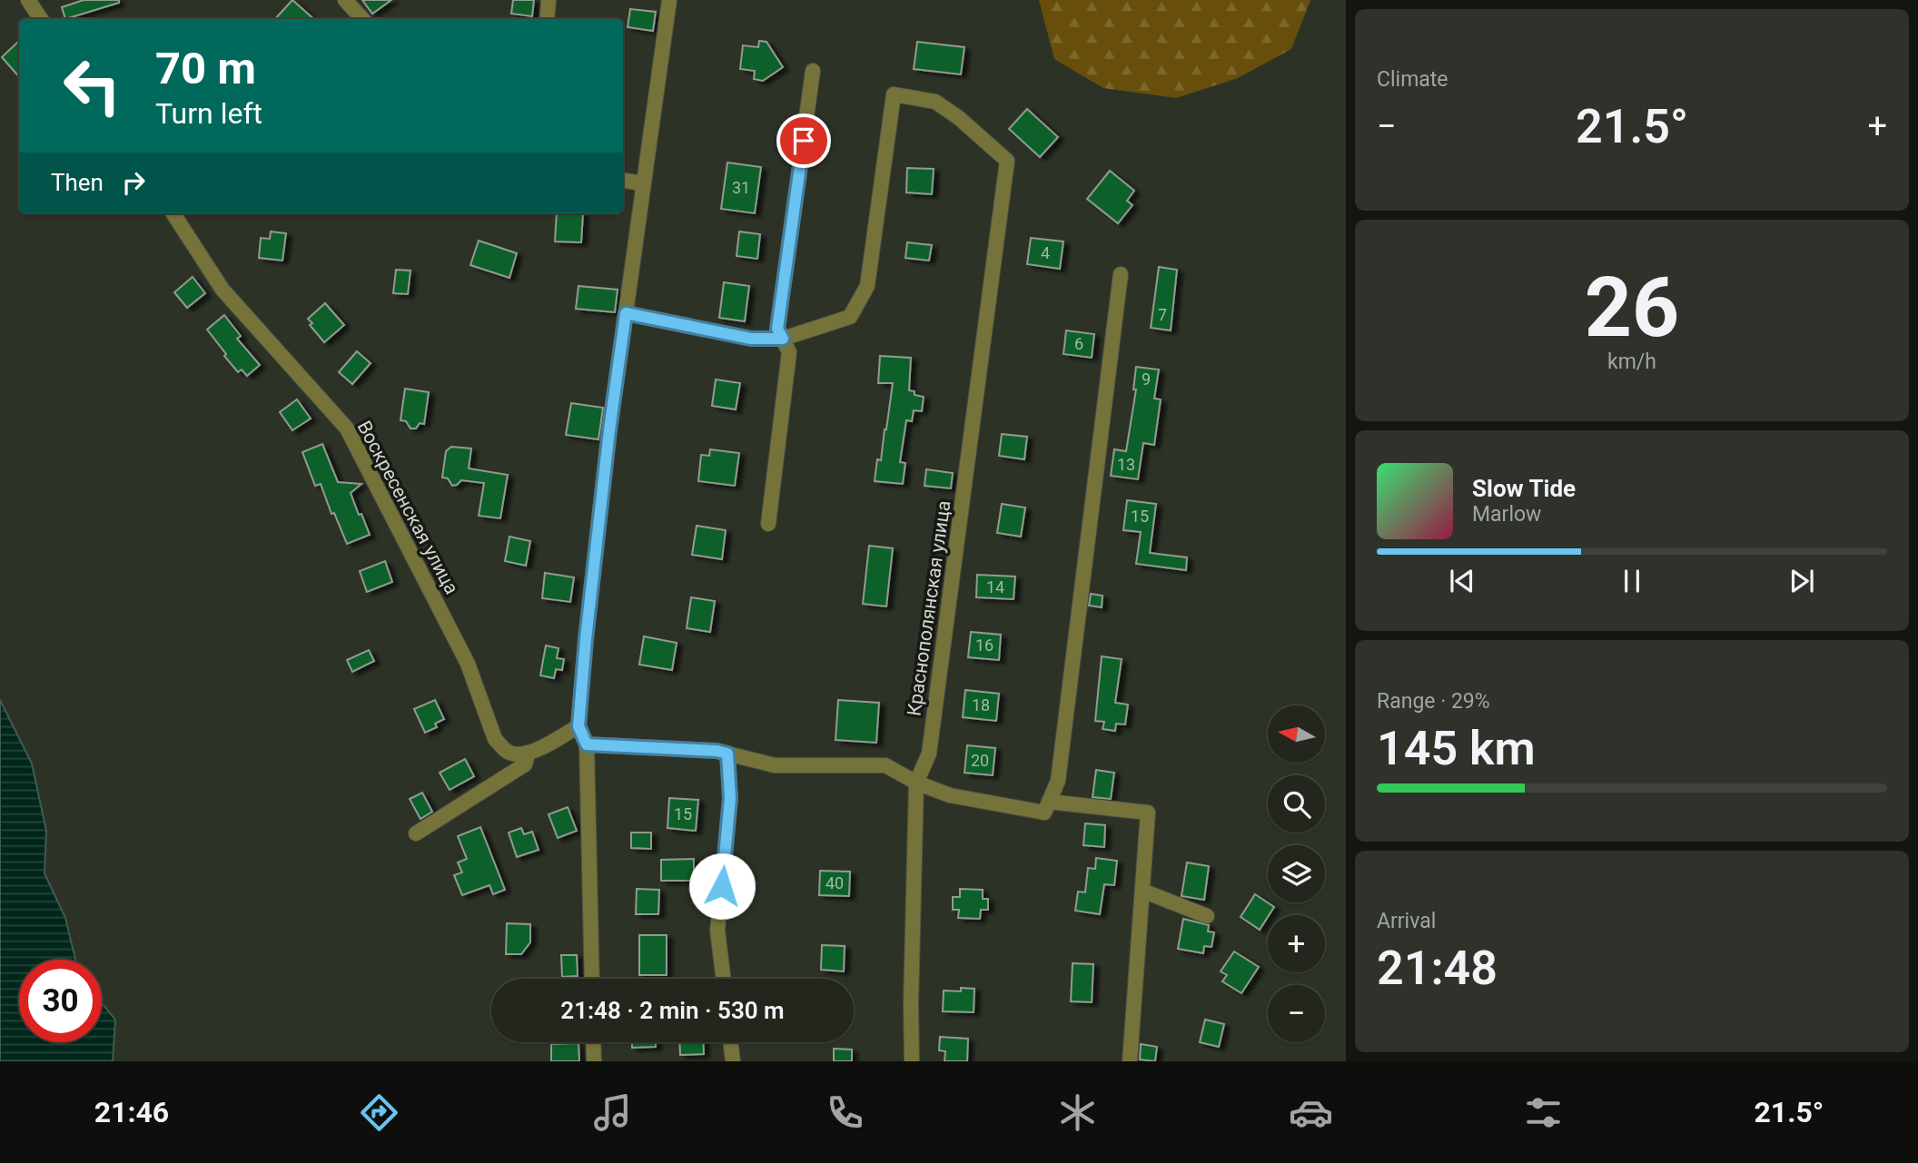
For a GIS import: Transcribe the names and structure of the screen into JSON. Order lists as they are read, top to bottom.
{
  "streets": {
    "street": ["Воскресенская улица", "Краснополянская улица"]
  },
  "house_numbers": [
    "31",
    "4",
    "7",
    "6",
    "9",
    "13",
    "15",
    "14",
    "16",
    "18",
    "20",
    "15",
    "40"
  ],
  "north": "left",
  "page": {
    "tile": [
      "Climate",
      ["26", "km/h"],
      ["Range · 29%", "145 km"],
      ["Arrival", "21:48"]
    ],
    "turn": ["70 m", "Turn left"],
    "heat": ["−", "21.5°", "+"],
    "then": "Then",
    "song": ["Slow Tide", "Marlow"],
    "map_buttons": ["+", "−"],
    "limit": "30",
    "trip": "21:48 · 2 min · 530 m",
    "tabs": ["21:46", "21.5°"]
  }
}
